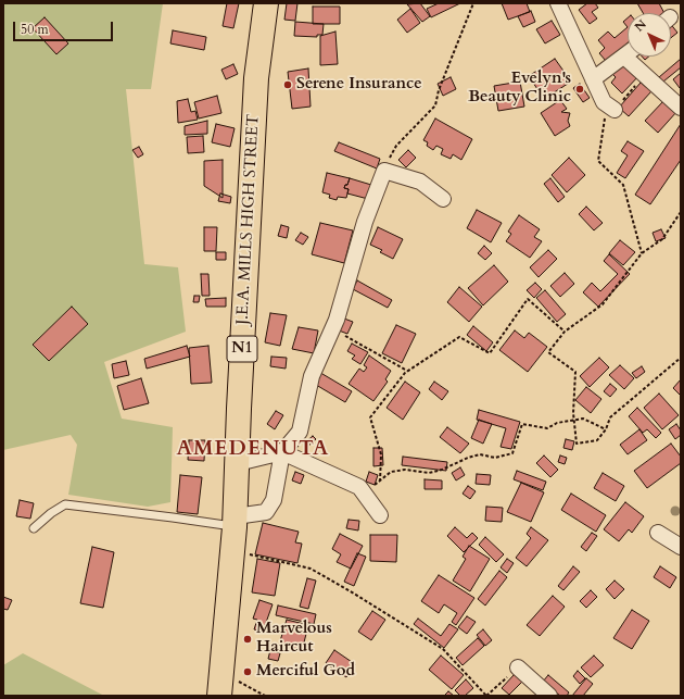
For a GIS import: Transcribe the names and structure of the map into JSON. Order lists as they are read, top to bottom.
{
  "streets": {
    "highway": ["J.E.A. MILLS HIGH STREET", "N1"]
  },
  "districts": ["AMEDENUTA"],
  "places": [
    "Serene Insurance",
    "Evelyn's Beauty Clinic",
    "Marvelous Haircut",
    "Merciful God"
  ],
  "scale_bar": "50 m",
  "north": "top left"
}
